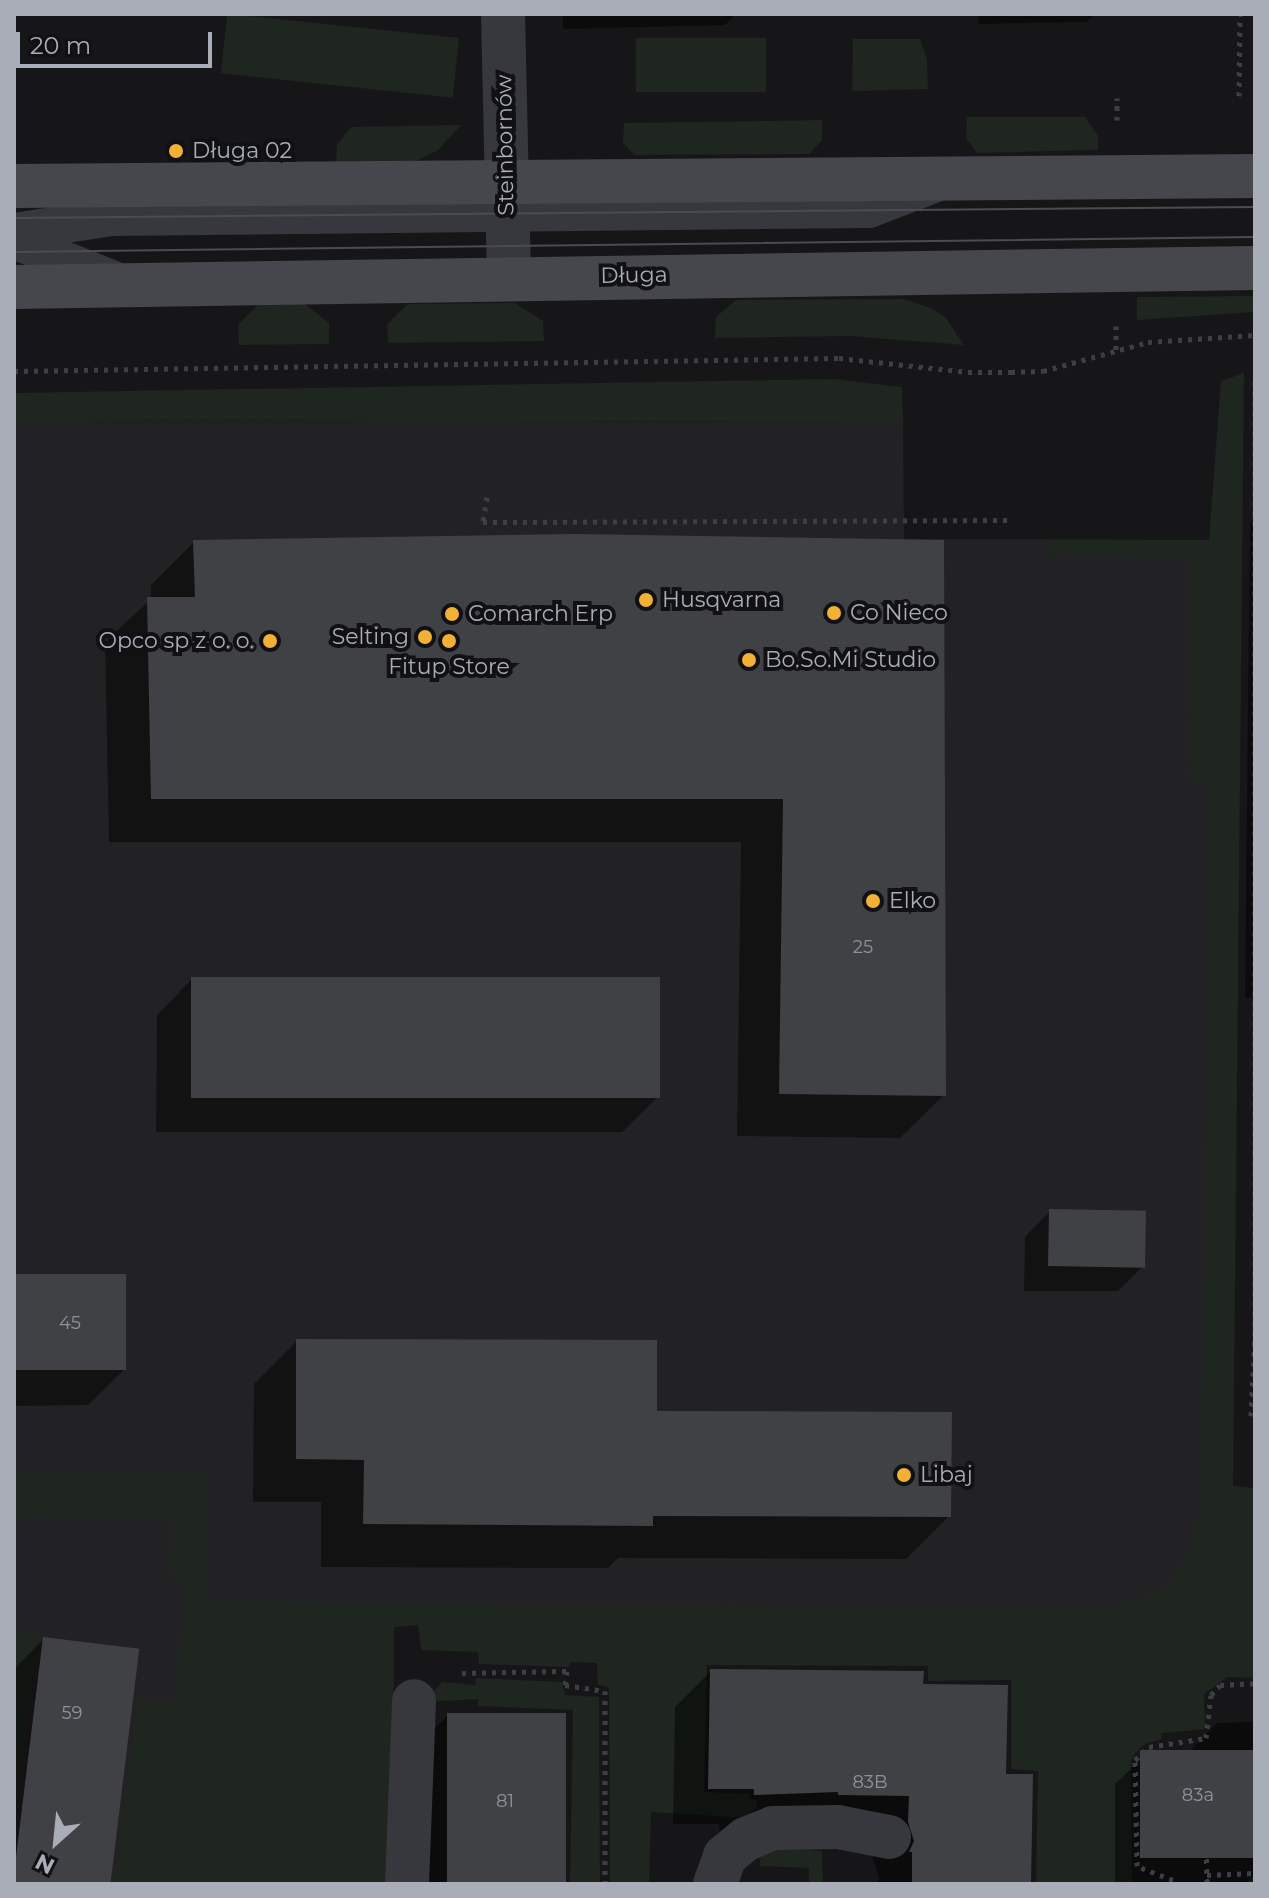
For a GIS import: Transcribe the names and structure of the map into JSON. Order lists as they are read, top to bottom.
{
  "streets": {
    "street": ["Steinbornów", "Długa"]
  },
  "crossings": [
    ["Steinbornów", "Długa"]
  ],
  "places": [
    "Długa 02",
    "Husqvarna",
    "Co Nieco",
    "Comarch Erp",
    "Selting",
    "Opco sp z o. o.",
    "Fitup Store",
    "Bo.So.Mi Studio",
    "Elko",
    "Libaj"
  ],
  "house_numbers": [
    "25",
    "45",
    "59",
    "83B",
    "83a",
    "81"
  ],
  "scale_bar": "20 m",
  "north": "bottom left"
}
